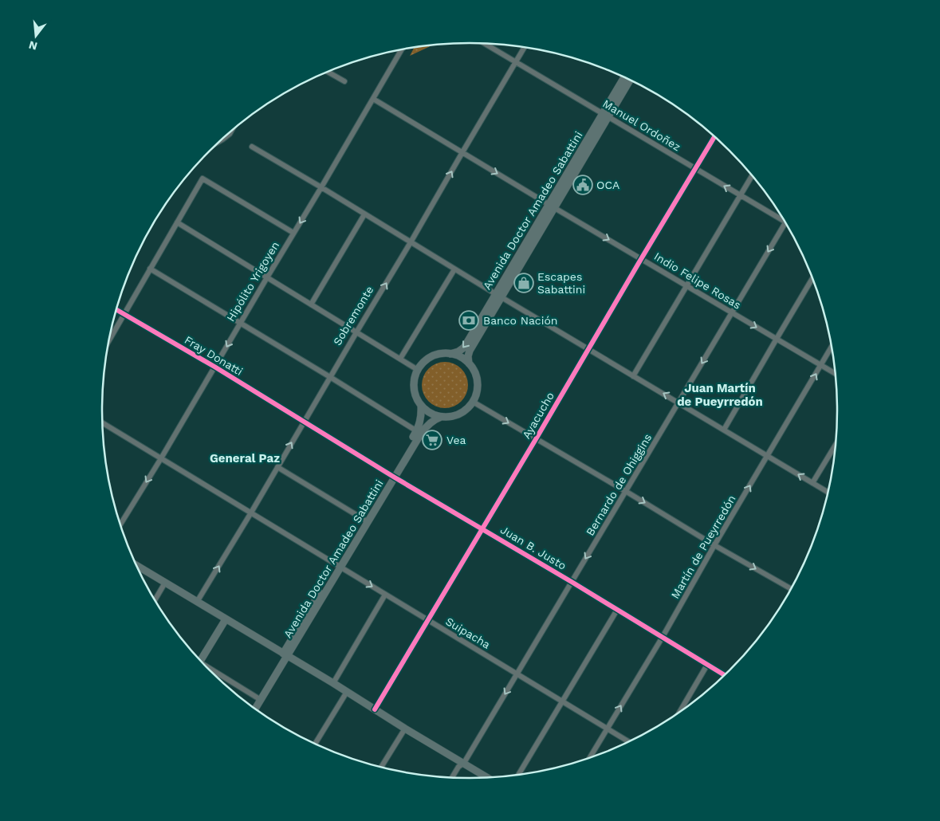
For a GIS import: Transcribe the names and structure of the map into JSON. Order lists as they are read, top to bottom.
{
  "streets": {
    "main road": ["Avenida Doctor Amadeo Sabattini"],
    "street": [
      "Manuel Ordoñez",
      "Indio Felipe Rosas",
      "Hipólito Yrigoyen",
      "Sobremonte",
      "Fray Donatti",
      "Ayacucho",
      "Bernardo de Ohiggins",
      "Martín de Pueyrredón",
      "Juan B. Justo",
      "Suipacha"
    ]
  },
  "crossings": [
    ["Manuel Ordoñez", "Avenida Doctor Amadeo Sabattini"],
    ["Manuel Ordoñez", "Sobremonte"],
    ["Manuel Ordoñez", "Ayacucho"],
    ["Manuel Ordoñez", "Bernardo de Ohiggins"],
    ["Avenida Doctor Amadeo Sabattini", "Indio Felipe Rosas"],
    ["Avenida Doctor Amadeo Sabattini", "Juan B. Justo"],
    ["Avenida Doctor Amadeo Sabattini", "Suipacha"],
    ["Indio Felipe Rosas", "Hipólito Yrigoyen"],
    ["Indio Felipe Rosas", "Sobremonte"],
    ["Indio Felipe Rosas", "Ayacucho"],
    ["Indio Felipe Rosas", "Bernardo de Ohiggins"],
    ["Indio Felipe Rosas", "Martín de Pueyrredón"],
    ["Hipólito Yrigoyen", "Fray Donatti"],
    ["Hipólito Yrigoyen", "Suipacha"],
    ["Sobremonte", "Fray Donatti"],
    ["Sobremonte", "Juan B. Justo"],
    ["Sobremonte", "Suipacha"],
    ["Fray Donatti", "Juan B. Justo"],
    ["Ayacucho", "Juan B. Justo"],
    ["Ayacucho", "Suipacha"],
    ["Bernardo de Ohiggins", "Juan B. Justo"],
    ["Bernardo de Ohiggins", "Suipacha"],
    ["Martín de Pueyrredón", "Juan B. Justo"],
    ["Martín de Pueyrredón", "Suipacha"]
  ],
  "one_way": [
    "Indio Felipe Rosas",
    "Sobremonte",
    "Bernardo de Ohiggins",
    "Martín de Pueyrredón"
  ],
  "districts": ["Juan Martín de Pueyrredón", "General Paz"],
  "places": {
    "public building": ["OCA"],
    "shop": ["Escapes Sabattini"],
    "bank": ["Banco Nación"],
    "supermarket": ["Vea"]
  },
  "north": "bottom"
}
